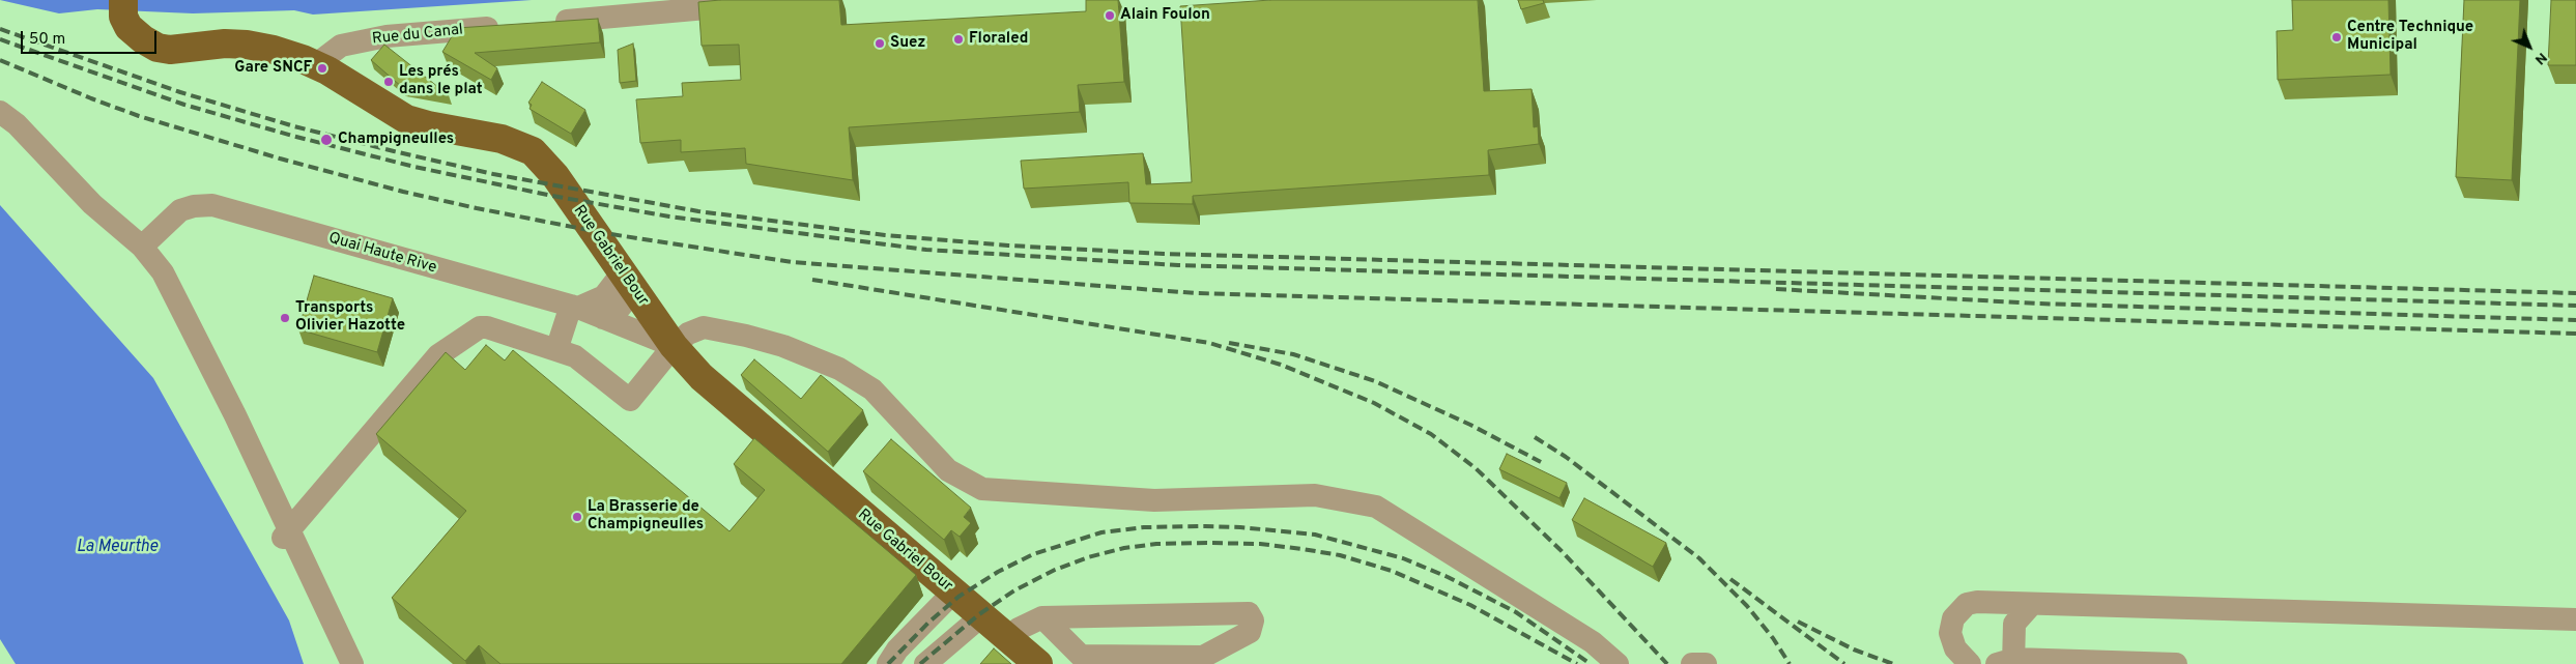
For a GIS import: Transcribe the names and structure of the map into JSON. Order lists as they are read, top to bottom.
{
  "streets": {
    "main road": ["Rue Gabriel Bour"],
    "street": ["Rue du Canal", "Quai Haute Rive"]
  },
  "crossings": [
    ["Rue du Canal", "Rue Gabriel Bour"],
    ["Quai Haute Rive", "Rue Gabriel Bour"]
  ],
  "water": ["La Meurthe"],
  "places": [
    "Alain Foulon",
    "Centre Technique Municipal",
    "Floraled",
    "Suez",
    "Gare SNCF",
    "Les prés dans le plat",
    "Champigneulles",
    "Transports Olivier Hazotte",
    "La Brasserie de Champigneulles"
  ],
  "scale_bar": "50 m",
  "north": "bottom right"
}
